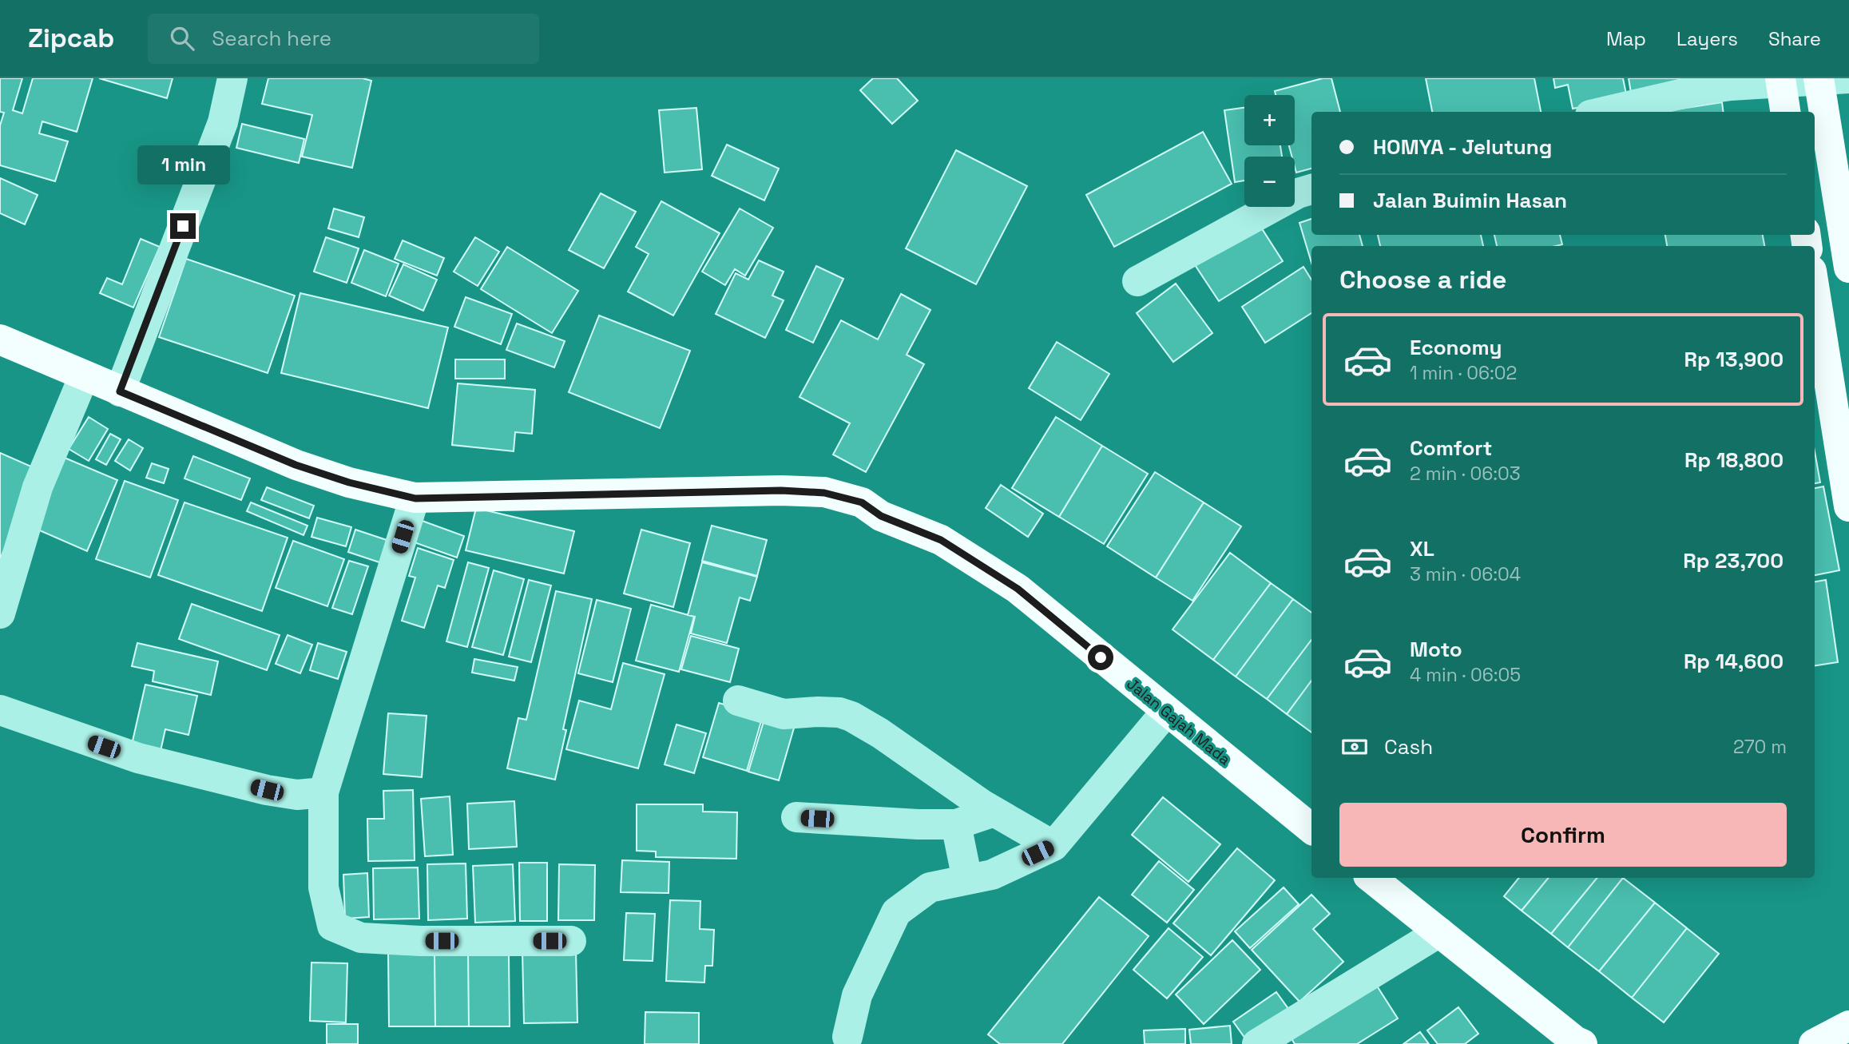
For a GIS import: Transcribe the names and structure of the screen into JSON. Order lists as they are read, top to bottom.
{
  "streets": {
    "main road": ["Jalan Gajah Mada"]
  },
  "page": {
    "header": "Zipcab",
    "search": "Search here",
    "nav": ["Map", "Layers", "Share"],
    "map_buttons": ["+", "−"],
    "banner": ["HOMYA - Jelutung", "Jalan Buimin Hasan"],
    "bubble": "1 min",
    "heading": "Choose a ride",
    "list": [
      {
        "name": "Economy",
        "note": "1 min · 06:02",
        "value": "Rp 13,900"
      },
      {
        "name": "Comfort",
        "note": "2 min · 06:03",
        "value": "Rp 18,800"
      },
      {
        "name": "XL",
        "note": "3 min · 06:04",
        "value": "Rp 23,700"
      },
      {
        "name": "Moto",
        "note": "4 min · 06:05",
        "value": "Rp 14,600"
      }
    ],
    "pay": ["Cash", "270 m"],
    "buttons": "Confirm"
  }
}
